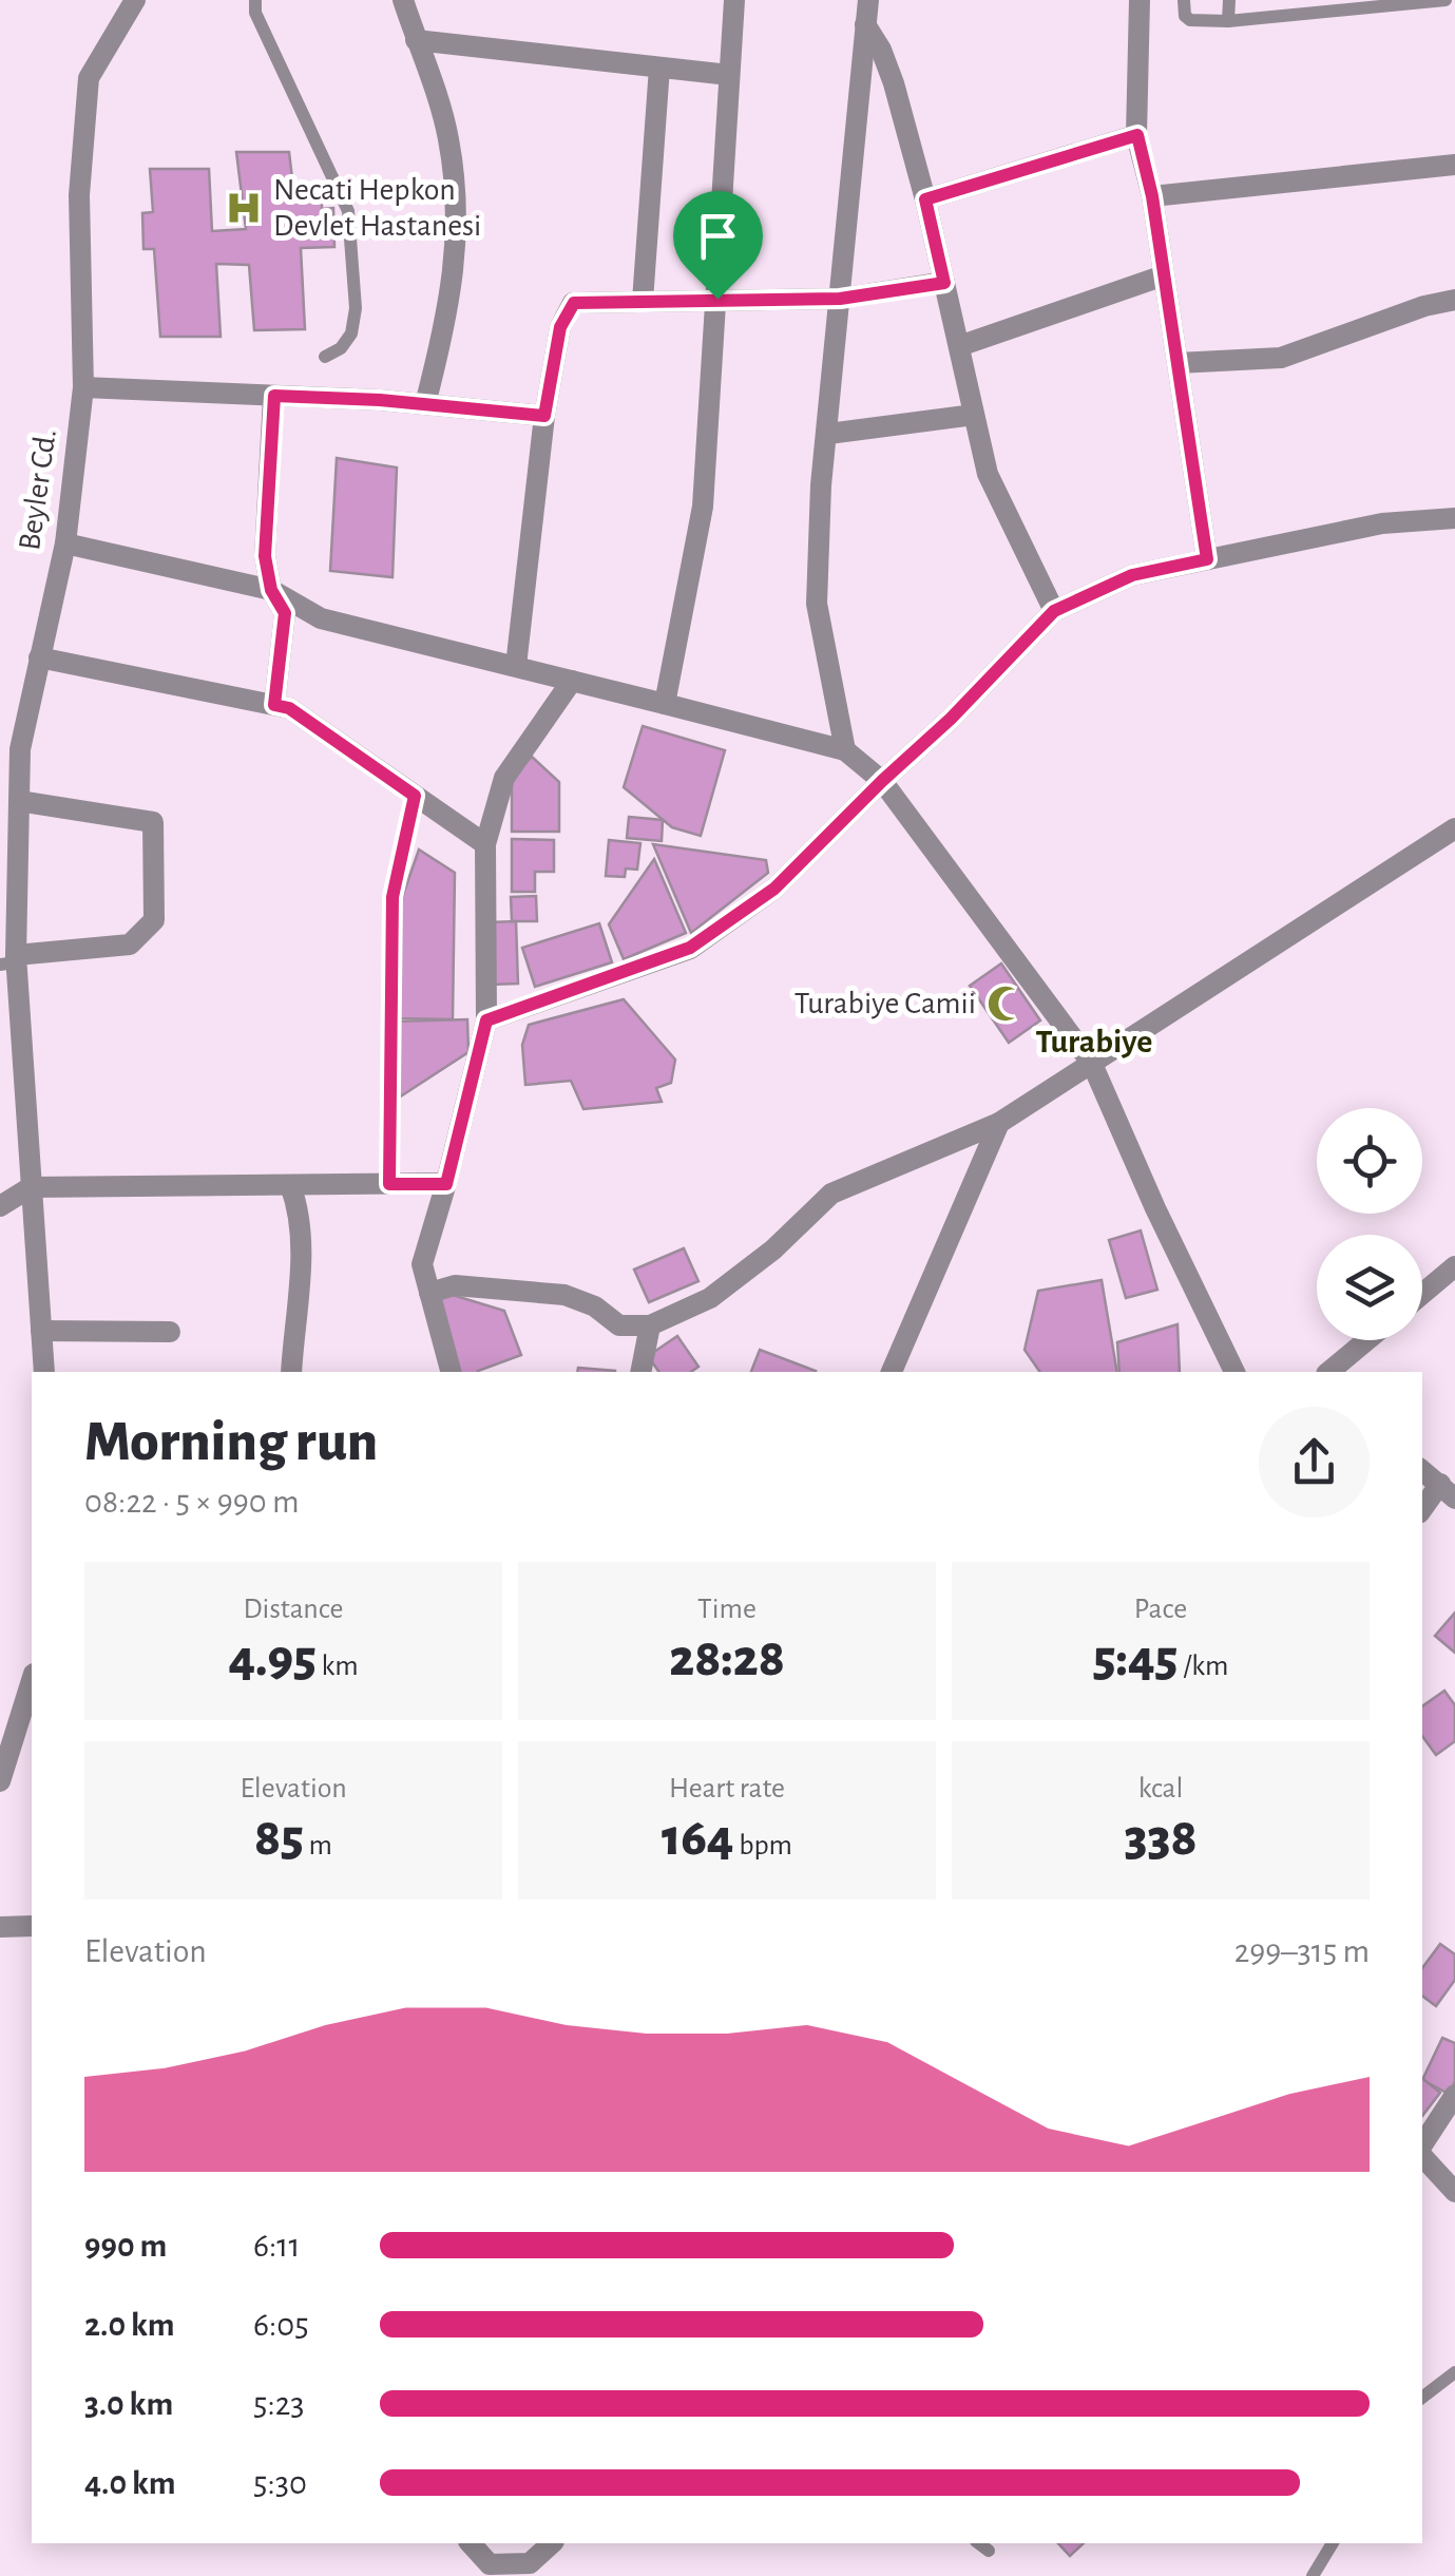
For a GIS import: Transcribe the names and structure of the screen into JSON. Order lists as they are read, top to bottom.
{
  "streets": {
    "street": ["Beyler Cd."]
  },
  "districts": ["Turabiye"],
  "places": {
    "hospital": ["Necati Hepkon Devlet Hastanesi"],
    "mosque": ["Turabiye Camii"]
  },
  "page": {
    "heading": ["Morning run", "08:22 · 5 × 990 m"],
    "stats": [
      ["Distance", "4.95 km"],
      ["Time", "28:28"],
      ["Pace", "5:45 /km"],
      ["Elevation", "85 m"],
      ["Heart rate", "164 bpm"],
      ["kcal", "338"]
    ],
    "chart": ["Elevation", "299–315 m"],
    "list": [
      {
        "name": "990 m",
        "note": "6:11"
      },
      {
        "name": "2.0 km",
        "note": "6:05"
      },
      {
        "name": "3.0 km",
        "note": "5:23"
      },
      {
        "name": "4.0 km",
        "note": "5:30"
      }
    ]
  }
}
